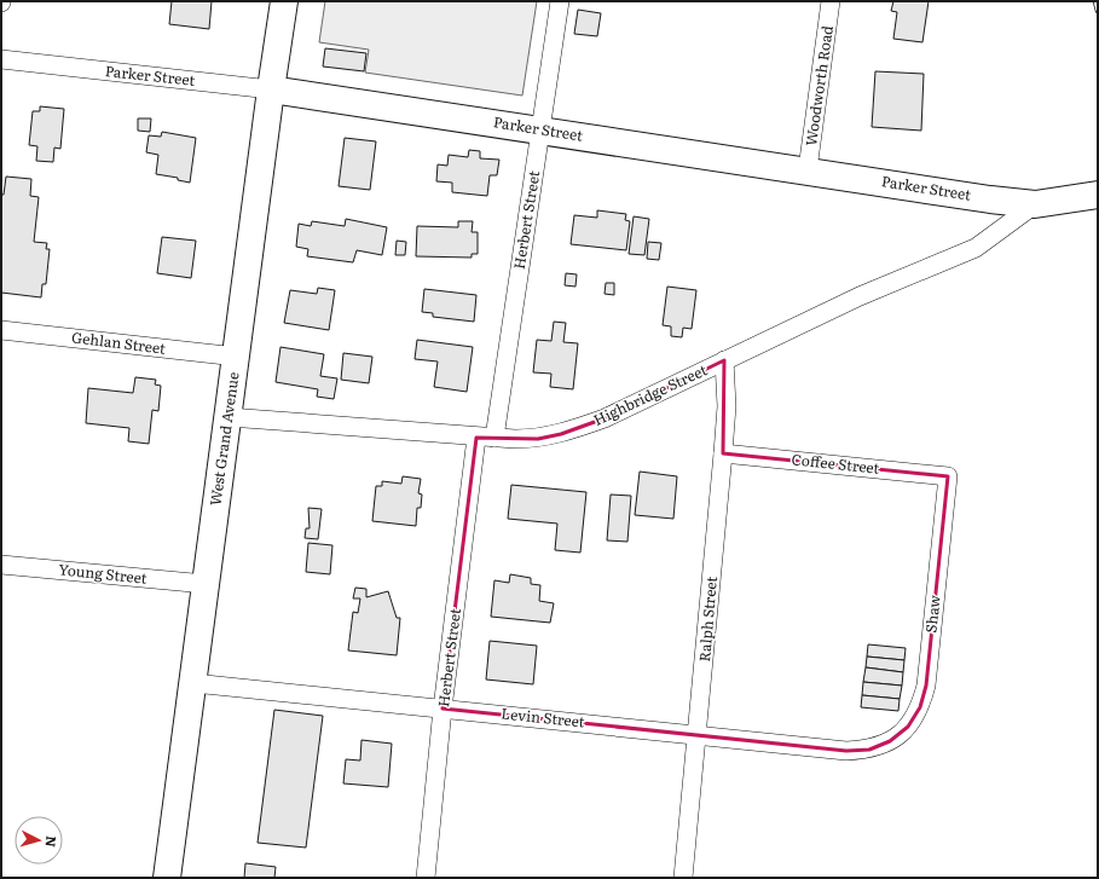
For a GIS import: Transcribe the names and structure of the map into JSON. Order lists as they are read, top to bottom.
{
  "streets": {
    "main road": ["Parker Street", "West Grand Avenue"],
    "street": [
      "Woodworth Road",
      "Herbert Street",
      "Gehlan Street",
      "Highbridge Street",
      "Coffee Street",
      "Young Street",
      "Shaw",
      "Ralph Street",
      "Levin Street"
    ]
  },
  "crossings": [
    ["Parker Street", "Woodworth Road"],
    ["Parker Street", "Herbert Street"],
    ["Parker Street", "Highbridge Street"],
    ["Parker Street", "West Grand Avenue"],
    ["Herbert Street", "Highbridge Street"],
    ["Herbert Street", "Levin Street"],
    ["Gehlan Street", "West Grand Avenue"],
    ["Highbridge Street", "West Grand Avenue"],
    ["Highbridge Street", "Ralph Street"],
    ["West Grand Avenue", "Young Street"],
    ["West Grand Avenue", "Levin Street"],
    ["Coffee Street", "Shaw"],
    ["Coffee Street", "Ralph Street"],
    ["Shaw", "Levin Street"],
    ["Ralph Street", "Levin Street"]
  ],
  "north": "right"
}
